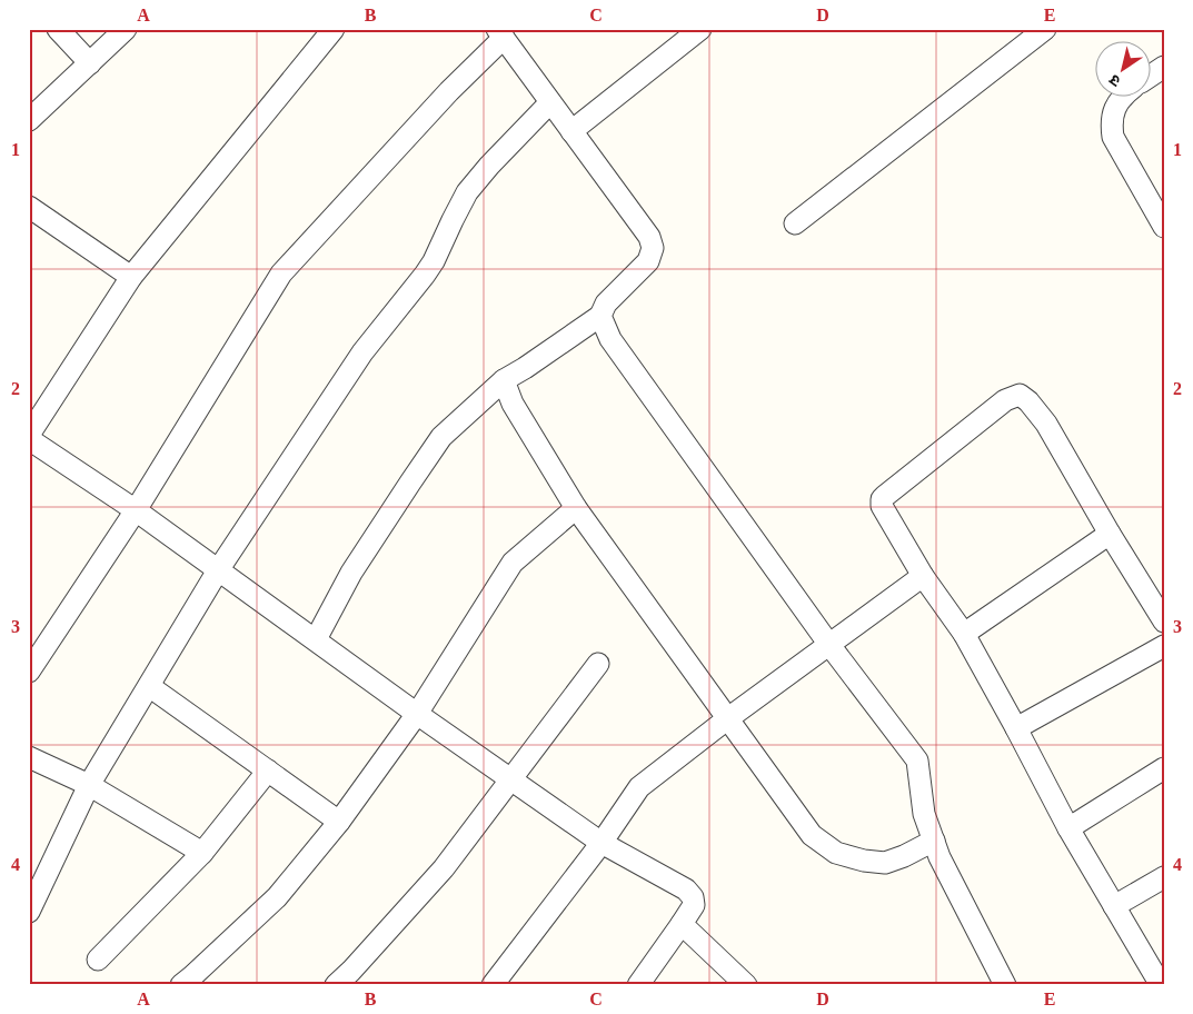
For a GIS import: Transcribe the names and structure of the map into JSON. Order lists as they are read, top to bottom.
{
  "north": "bottom left",
  "grid": {
    "columns": [
      "A",
      "B",
      "C",
      "D",
      "E"
    ],
    "rows": [
      "1",
      "2",
      "3",
      "4"
    ]
  }
}
